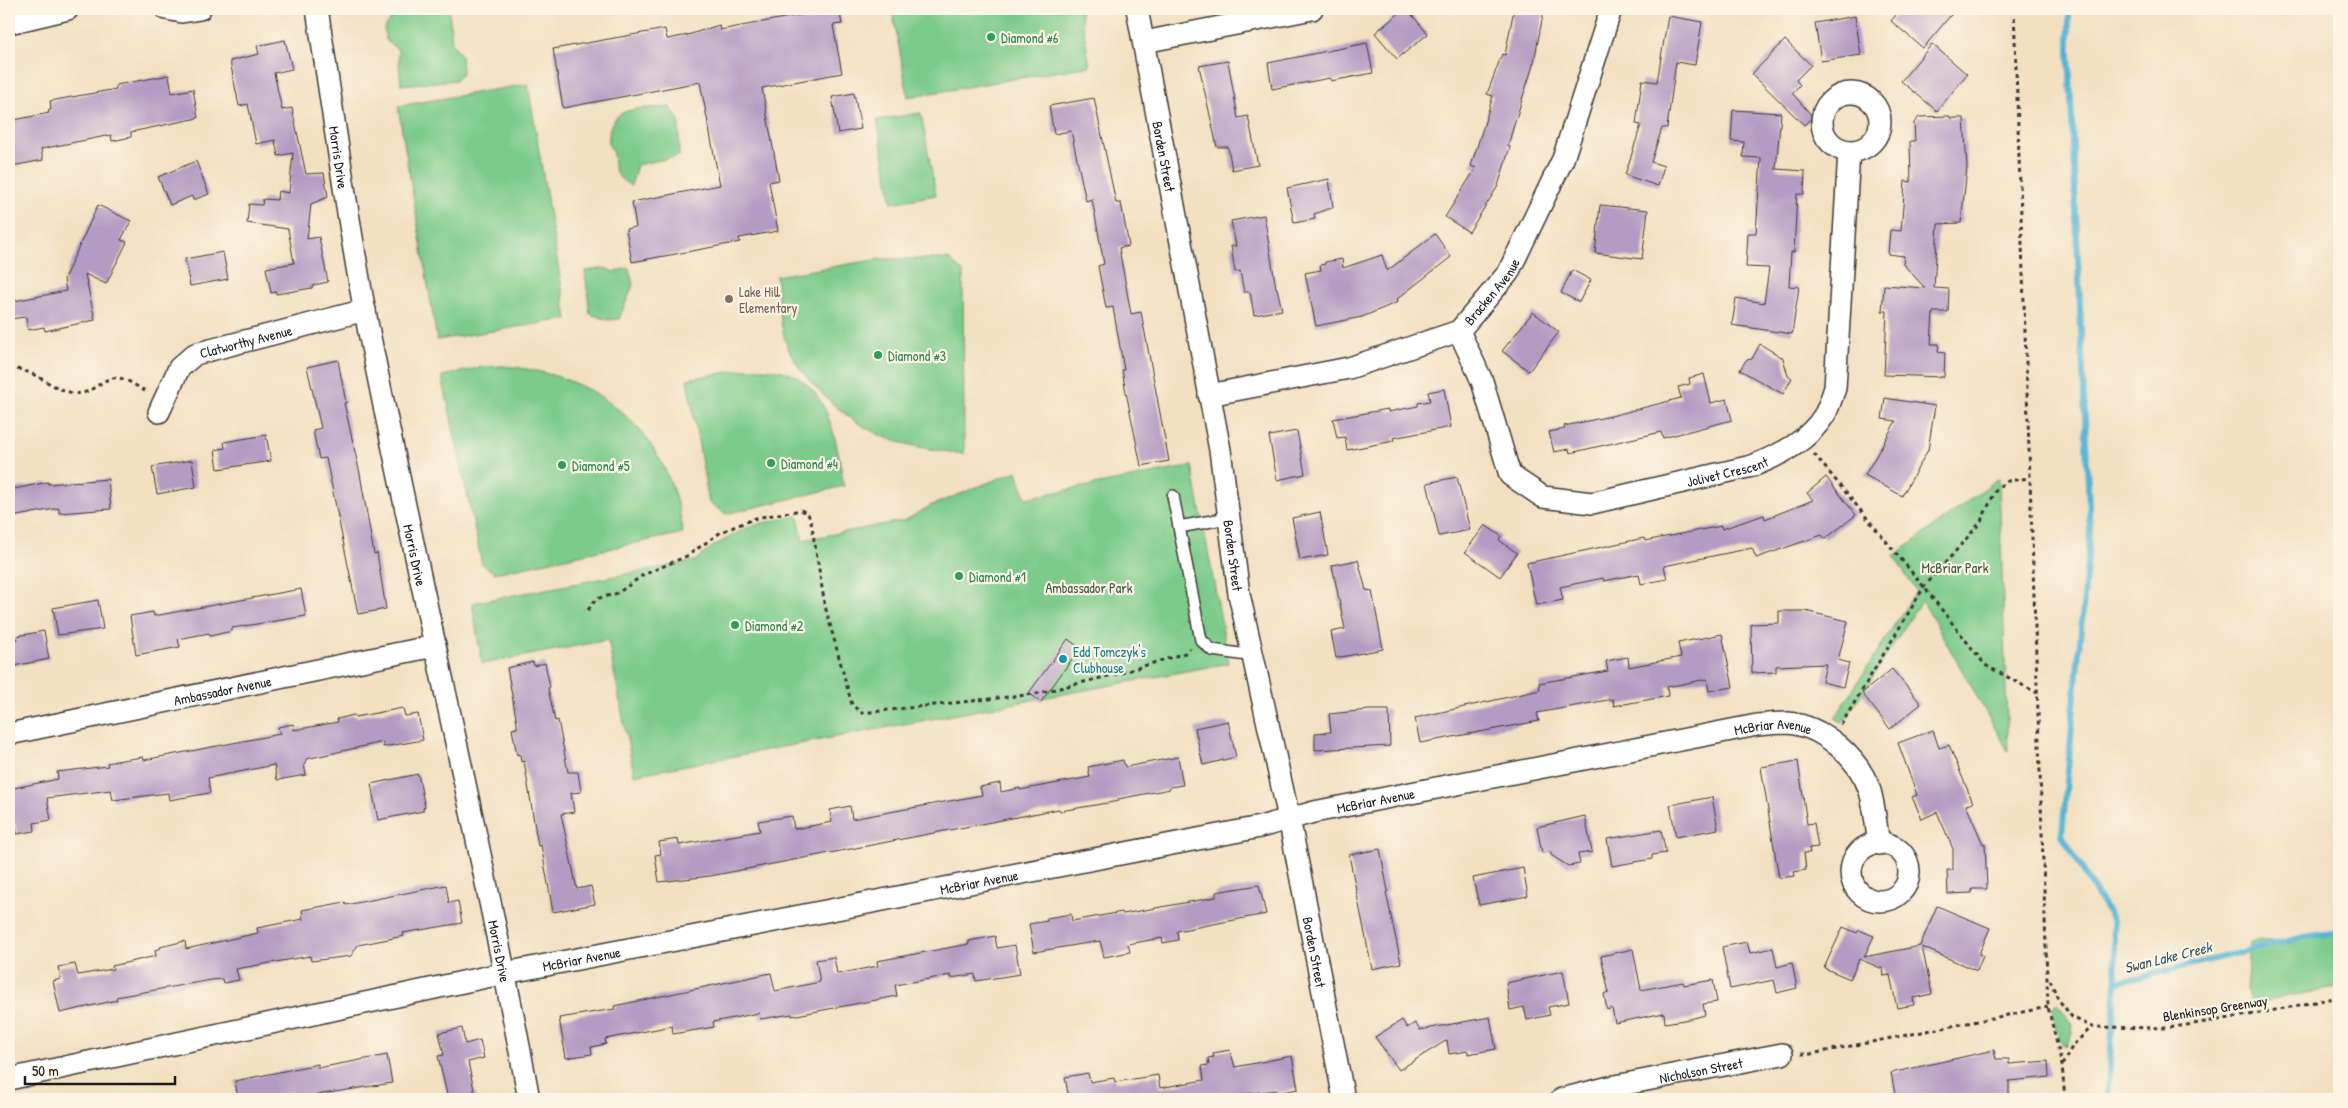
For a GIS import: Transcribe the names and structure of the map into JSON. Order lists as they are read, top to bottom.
{
  "streets": {
    "street": [
      "Borden Street",
      "Morris Drive",
      "Bracken Avenue",
      "Clatworthy Avenue",
      "Jolivet Crescent",
      "Ambassador Avenue",
      "McBriar Avenue",
      "Nicholson Street"
    ],
    "path": ["Blenkinsop Greenway"]
  },
  "crossings": [
    ["Borden Street", "Bracken Avenue"],
    ["Borden Street", "McBriar Avenue"],
    ["Morris Drive", "Clatworthy Avenue"],
    ["Morris Drive", "Ambassador Avenue"],
    ["Morris Drive", "McBriar Avenue"],
    ["Bracken Avenue", "Jolivet Crescent"]
  ],
  "water": ["Swan Lake Creek"],
  "parks": ["McBriar Park", "Ambassador Park"],
  "places": [
    "Diamond #6",
    "Lake Hill Elementary",
    "Diamond #3",
    "Diamond #4",
    "Diamond #5",
    "Diamond #1",
    "Diamond #2",
    "Edd Tomczyk's Clubhouse"
  ],
  "scale_bar": "50 m"
}
